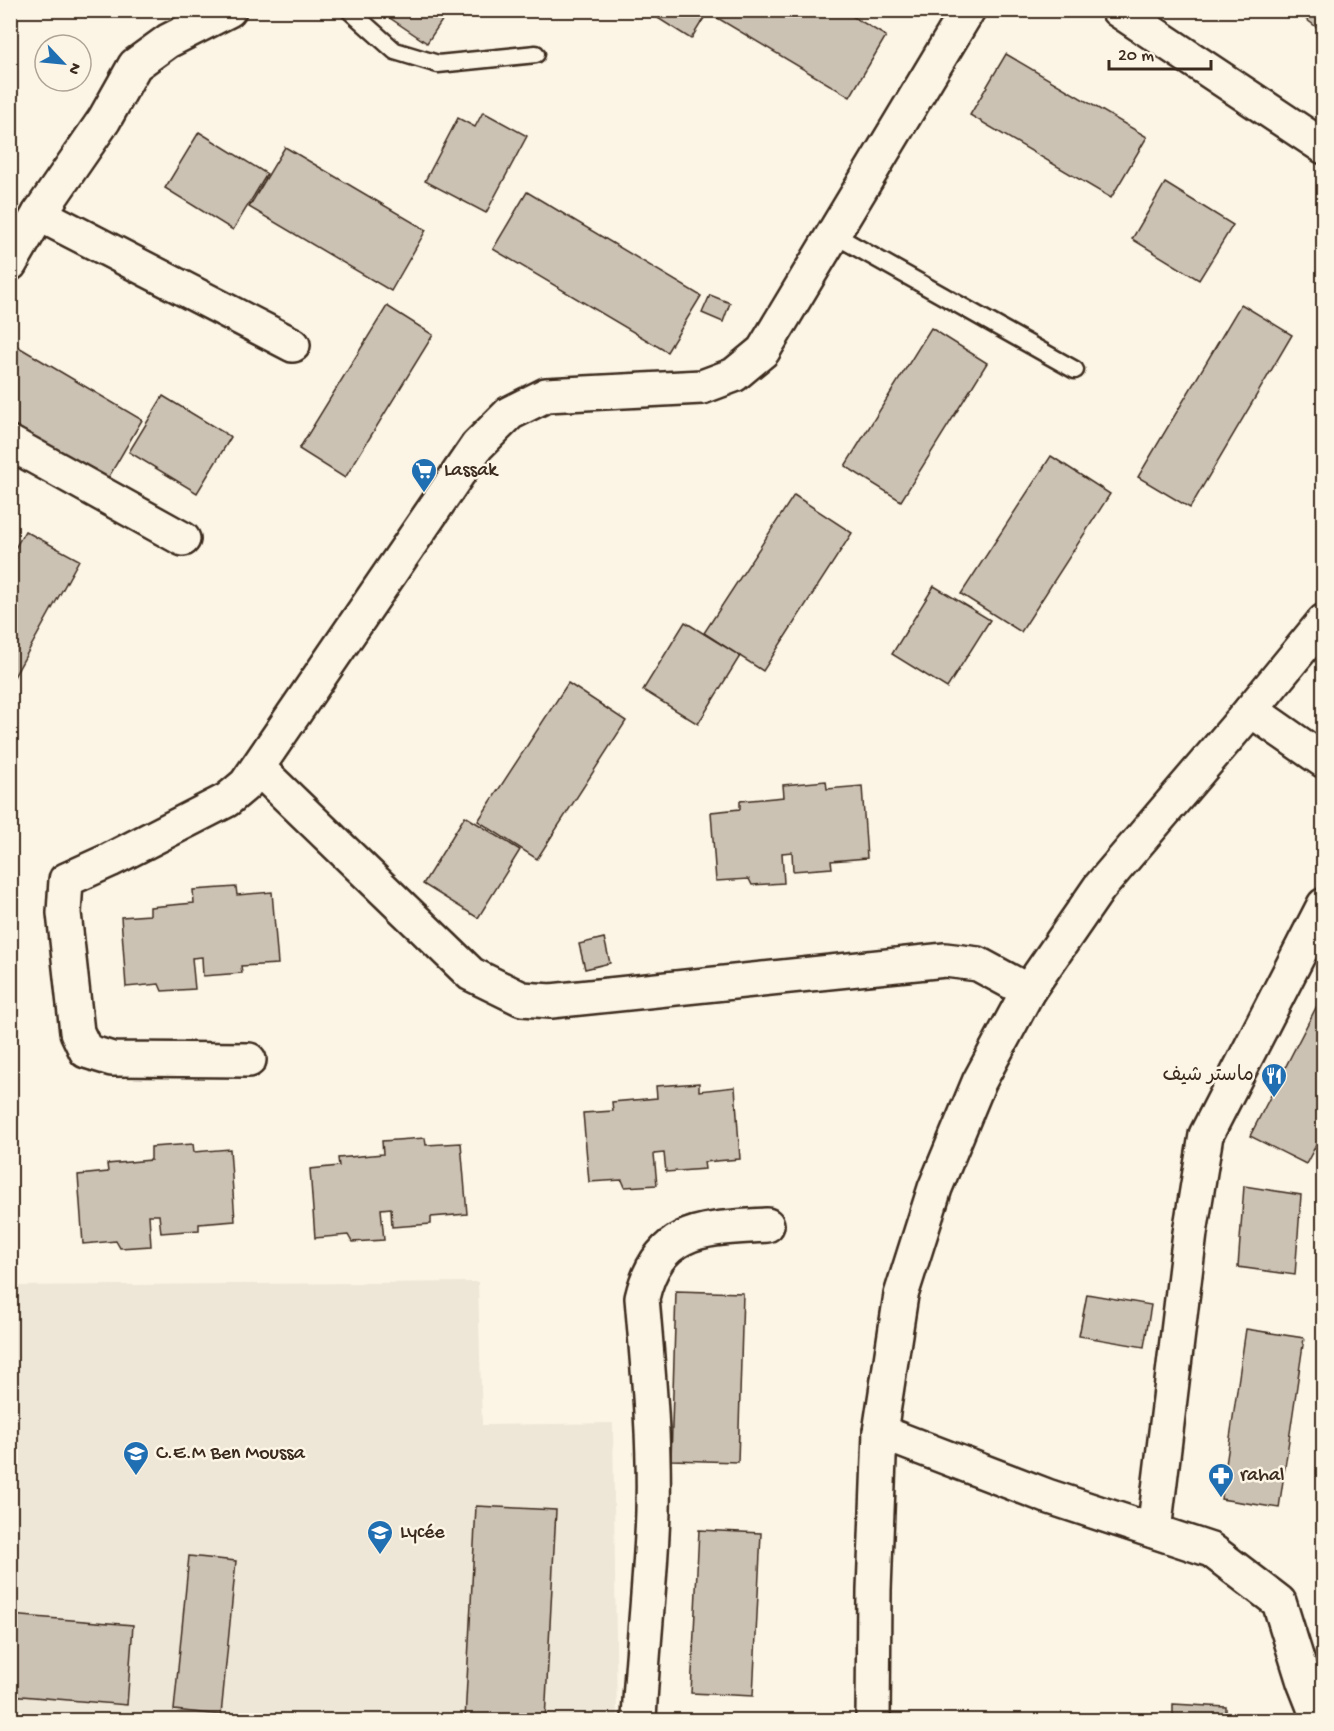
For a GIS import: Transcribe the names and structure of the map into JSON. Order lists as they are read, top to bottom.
{
  "places": {
    "supermarket": ["Lassak"],
    "restaurant": ["ماستر شيف"],
    "school or university": ["C.E.M Ben Moussa", "Lycée"],
    "pharmacy": ["rahal"]
  },
  "scale_bar": "20 m",
  "north": "bottom right"
}
